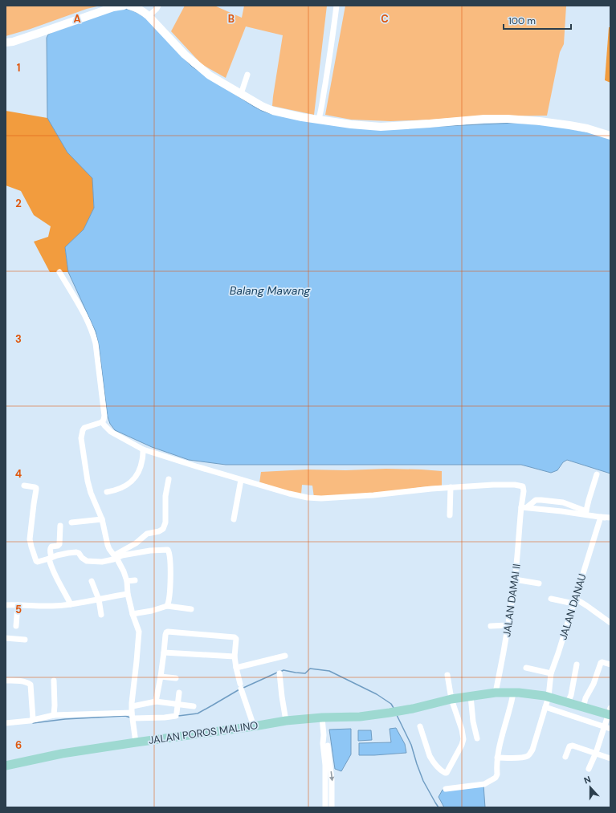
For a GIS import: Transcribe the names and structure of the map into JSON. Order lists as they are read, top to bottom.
{
  "streets": {
    "main road": ["JALAN POROS MALINO"],
    "street": ["JALAN DAMAI II", "JALAN DANAU"]
  },
  "crossings": [
    ["JALAN DAMAI II", "JALAN POROS MALINO"],
    ["JALAN DANAU", "JALAN POROS MALINO"]
  ],
  "water": ["Balang Mawang"],
  "scale_bar": "100 m",
  "north": "top",
  "grid": {
    "columns": ["A", "B", "C"],
    "rows": [
      "1",
      "2",
      "3",
      "4",
      "5",
      "6"
    ]
  }
}
